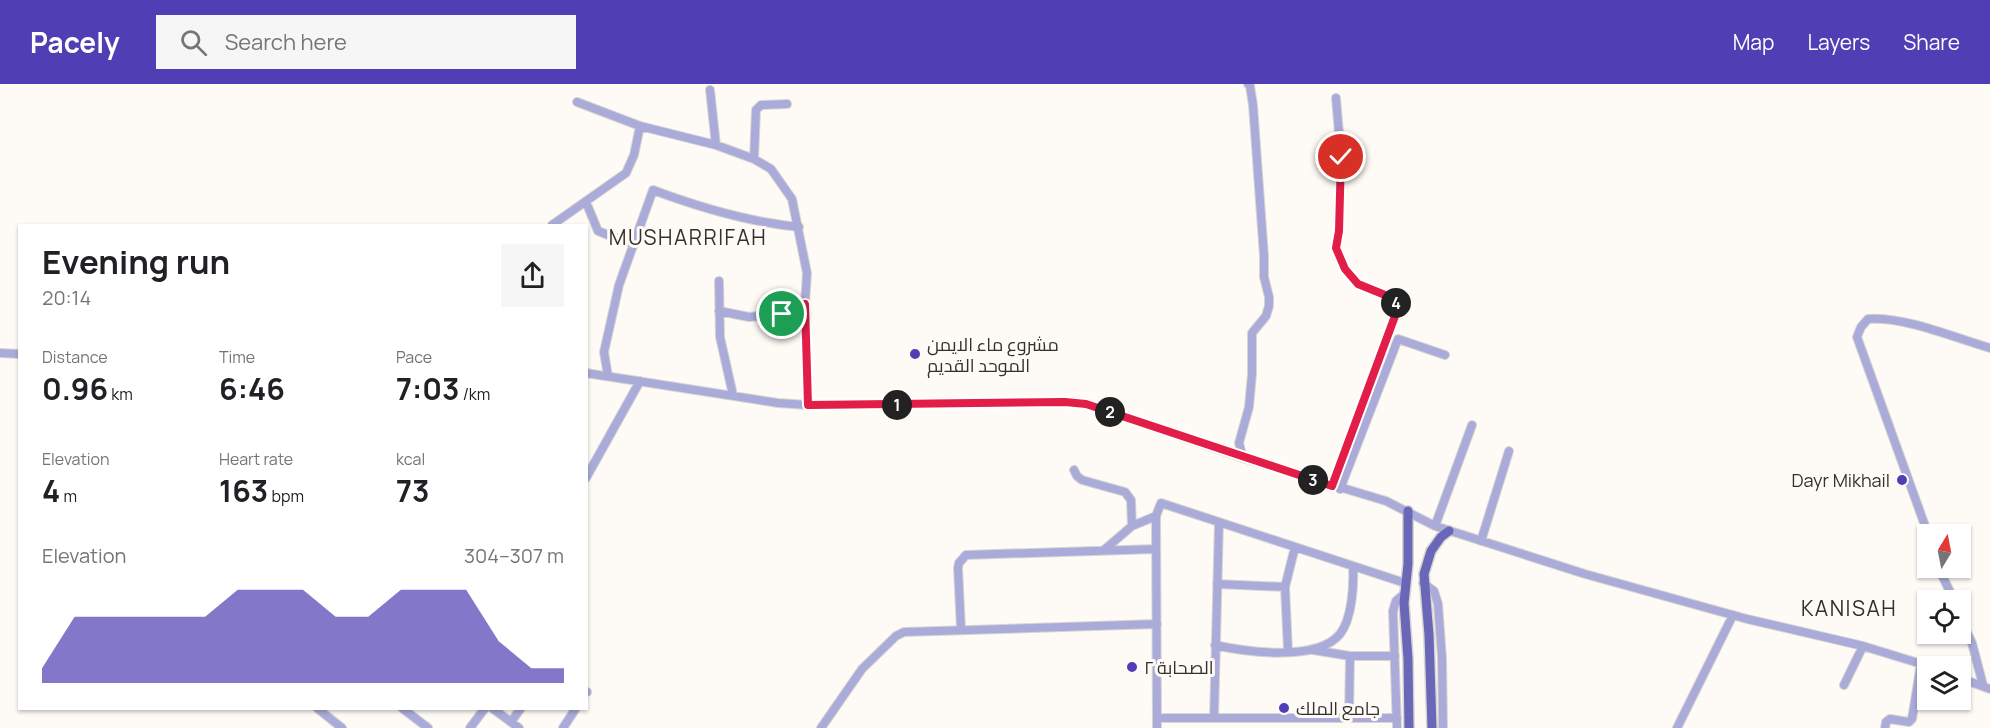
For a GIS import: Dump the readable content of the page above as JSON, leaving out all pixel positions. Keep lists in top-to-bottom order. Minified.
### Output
{"districts":["MUSHARRIFAH","KANISAH"],"places":["مشروع ماء الايمن الموحد القديم","Dayr Mikhail","الصحابة ٢","جامع الملك"],"north":"top","page":{"header":"Pacely","search":"Search here","nav":["Map","Layers","Share"],"heading":["Evening run","20:14"],"pins":["4","1","2","3"],"stats":[["Distance","0.96 km"],["Time","6:46"],["Pace","7:03 /km"],["Elevation","4 m"],["Heart rate","163 bpm"],["kcal","73"]],"chart":["Elevation","304–307 m"]}}
